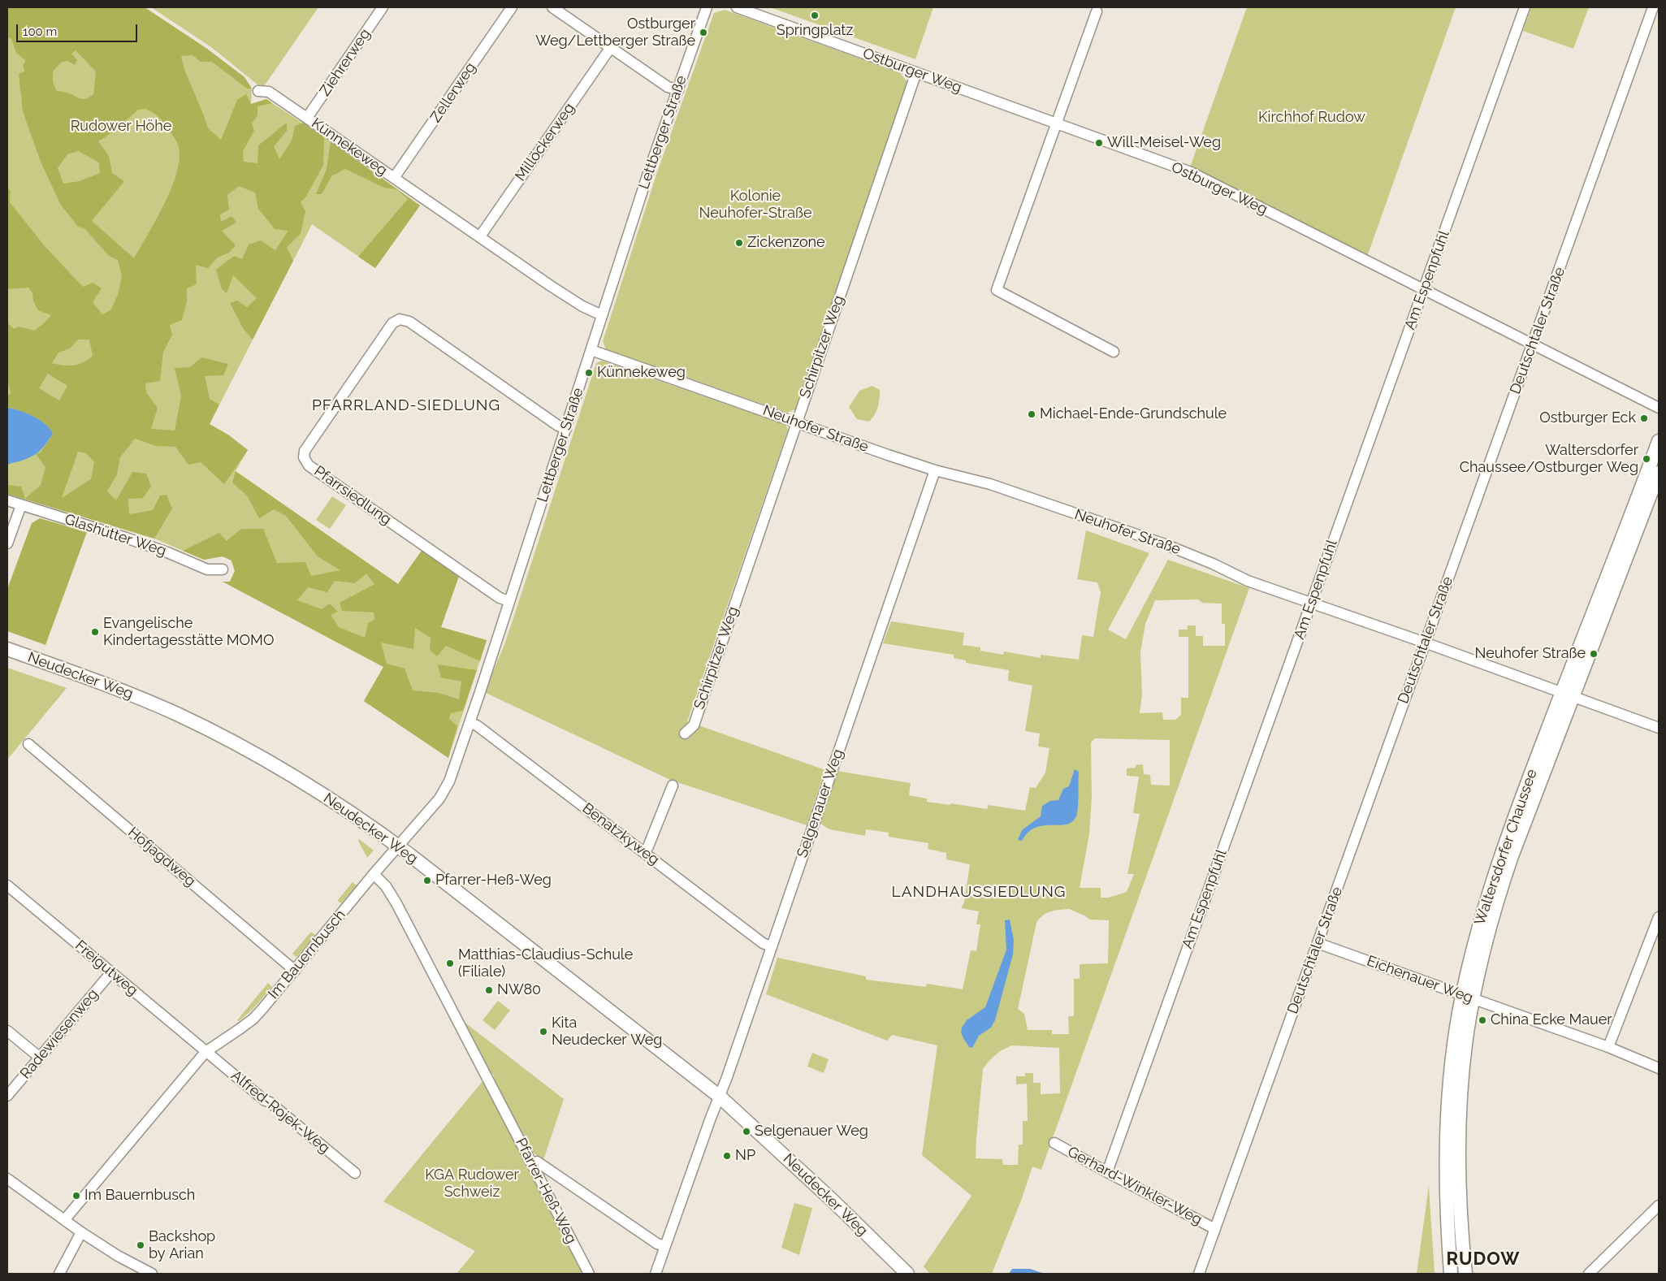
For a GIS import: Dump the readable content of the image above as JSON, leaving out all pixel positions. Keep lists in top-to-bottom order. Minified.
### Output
{"streets":{"main road":["Neudecker Weg","Waltersdorfer Chaussee"],"street":["Ziehrerweg","Ostburger Weg","Zellerweg","Lettberger Straße","Millöckerweg","Künnekeweg","Am Espenpfuhl","Deutschtaler Straße","Schirpitzer Weg","Neuhofer Straße","Pfarrsiedlung","Glashütter Weg","Selgenauer Weg","Benatzkyweg","Hofjagdweg","Im Bauernbusch","Freigutweg","Eichenauer Weg","Radewiesenweg","Alfred-Rojek-Weg","Gerhard-Winkler-Weg","Pfarrer-Heß-Weg"]},"crossings":[["Ziehrerweg","Künnekeweg"],["Ostburger Weg","Am Espenpfuhl"],["Ostburger Weg","Deutschtaler Straße"],["Ostburger Weg","Schirpitzer Weg"],["Zellerweg","Künnekeweg"],["Lettberger Straße","Künnekeweg"],["Lettberger Straße","Neuhofer Straße"],["Lettberger Straße","Pfarrsiedlung"],["Lettberger Straße","Neudecker Weg"],["Lettberger Straße","Benatzkyweg"],["Lettberger Straße","Im Bauernbusch"],["Millöckerweg","Künnekeweg"],["Am Espenpfuhl","Neuhofer Straße"],["Am Espenpfuhl","Gerhard-Winkler-Weg"],["Deutschtaler Straße","Neuhofer Straße"],["Deutschtaler Straße","Eichenauer Weg"],["Deutschtaler Straße","Gerhard-Winkler-Weg"],["Schirpitzer Weg","Neuhofer Straße"],["Neuhofer Straße","Selgenauer Weg"],["Neuhofer Straße","Waltersdorfer Chaussee"],["Neudecker Weg","Selgenauer Weg"],["Neudecker Weg","Im Bauernbusch"],["Selgenauer Weg","Benatzkyweg"],["Waltersdorfer Chaussee","Eichenauer Weg"],["Hofjagdweg","Im Bauernbusch"],["Im Bauernbusch","Freigutweg"],["Im Bauernbusch","Alfred-Rojek-Weg"],["Im Bauernbusch","Pfarrer-Heß-Weg"],["Freigutweg","Radewiesenweg"],["Freigutweg","Alfred-Rojek-Weg"]],"districts":["PFARRLAND-SIEDLUNG","LANDHAUSSIEDLUNG","RUDOW"],"parks":["Kirchhof Rudow","Rudower Höhe","Kolonie Neuhofer-Straße","KGA Rudower Schweiz"],"places":["Springplatz","Ostburger Weg/Lettberger Straße","Will-Meisel-Weg","Zickenzone","Künnekeweg","Michael-Ende-Grundschule","Ostburger Eck","Waltersdorfer Chaussee/Ostburger Weg","Evangelische Kindertagesstätte MOMO","Neuhofer Straße","Pfarrer-Heß-Weg","Matthias-Claudius-Schule (Filiale)","NW80","China Ecke Mauer","Kita Neudecker Weg","Selgenauer Weg","NP","Im Bauernbusch","Backshop by Arian"],"scale_bar":"100 m"}
